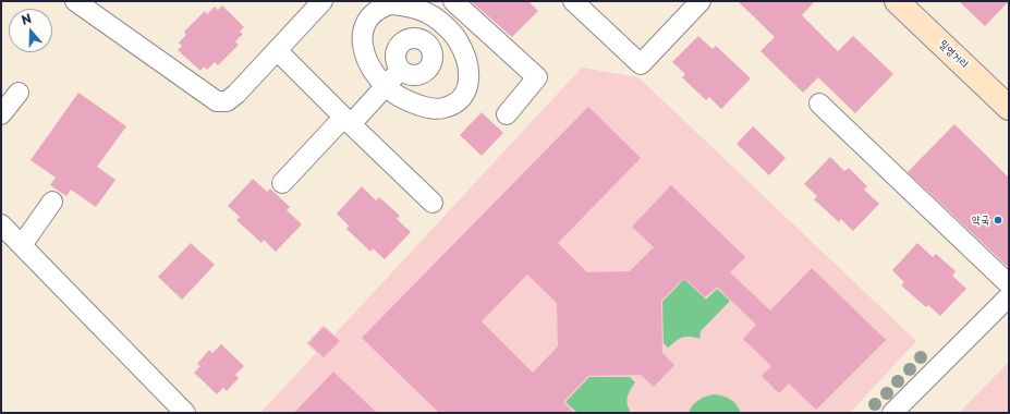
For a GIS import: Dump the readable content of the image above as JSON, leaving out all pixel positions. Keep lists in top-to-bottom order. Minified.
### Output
{"streets":{"main road":["밀영거리"]},"places":["약국"],"north":"top"}
